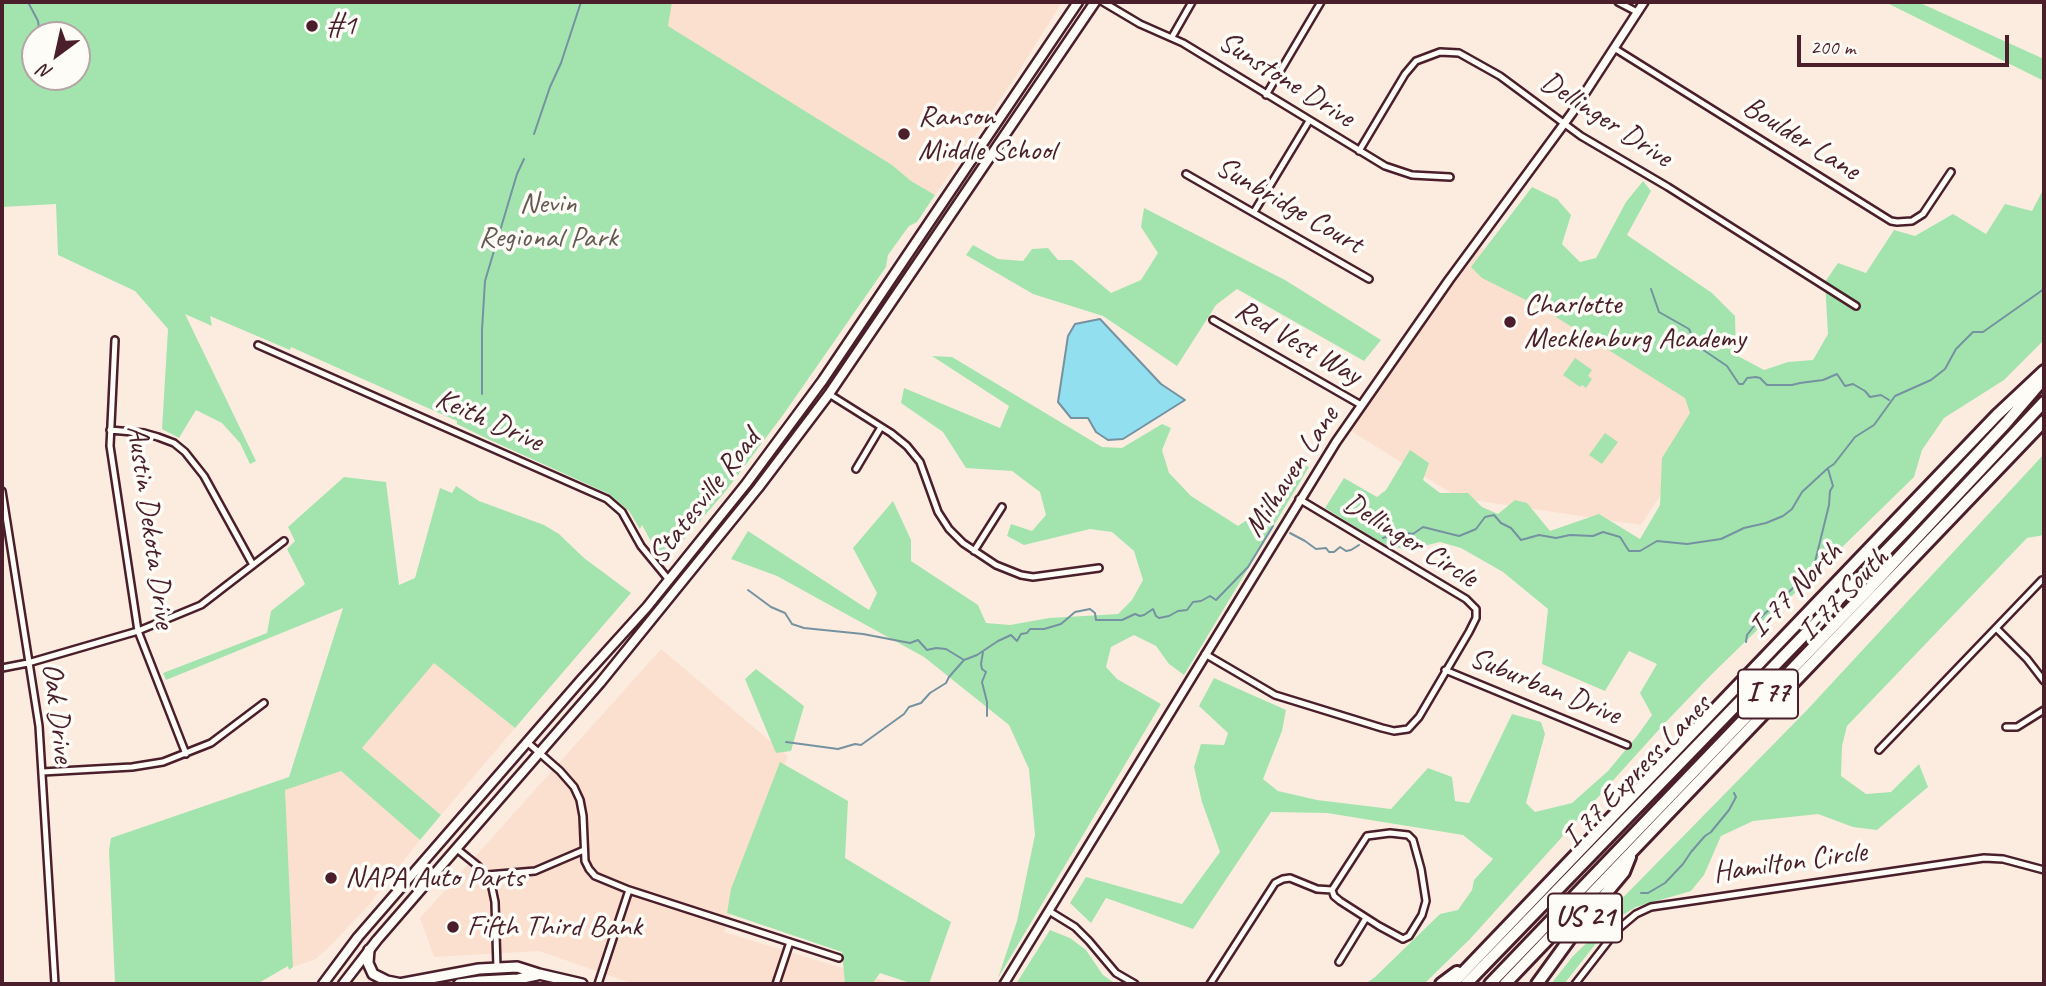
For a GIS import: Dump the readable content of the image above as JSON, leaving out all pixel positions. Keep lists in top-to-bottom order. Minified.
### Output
{"streets":{"highway":["I-77 North","I-77 South","I 77","I 77 Express Lanes","US 21"],"main road":["Statesville Road"],"street":["Sunstone Drive","Dellinger Drive","Boulder Lane","Sunbridge Court","Red Vest Way","Keith Drive","Milhaven Lane","Austin Dekota Drive","Dellinger Circle","Suburban Drive","Oak Drive","Hamilton Circle"]},"crossings":[["Sunstone Drive","Dellinger Drive"],["Dellinger Drive","Milhaven Lane"],["Boulder Lane","Milhaven Lane"],["Red Vest Way","Milhaven Lane"],["Keith Drive","Statesville Road"],["Milhaven Lane","Dellinger Circle"],["Dellinger Circle","Suburban Drive"],["I-77 North","I 77"],["I-77 South","US 21"]],"parks":["Nevin Regional Park"],"places":["#1","Ranson Middle School","Charlotte Mecklenburg Academy","NAPA Auto Parts","Fifth Third Bank"],"scale_bar":"200 m","north":"bottom left"}
